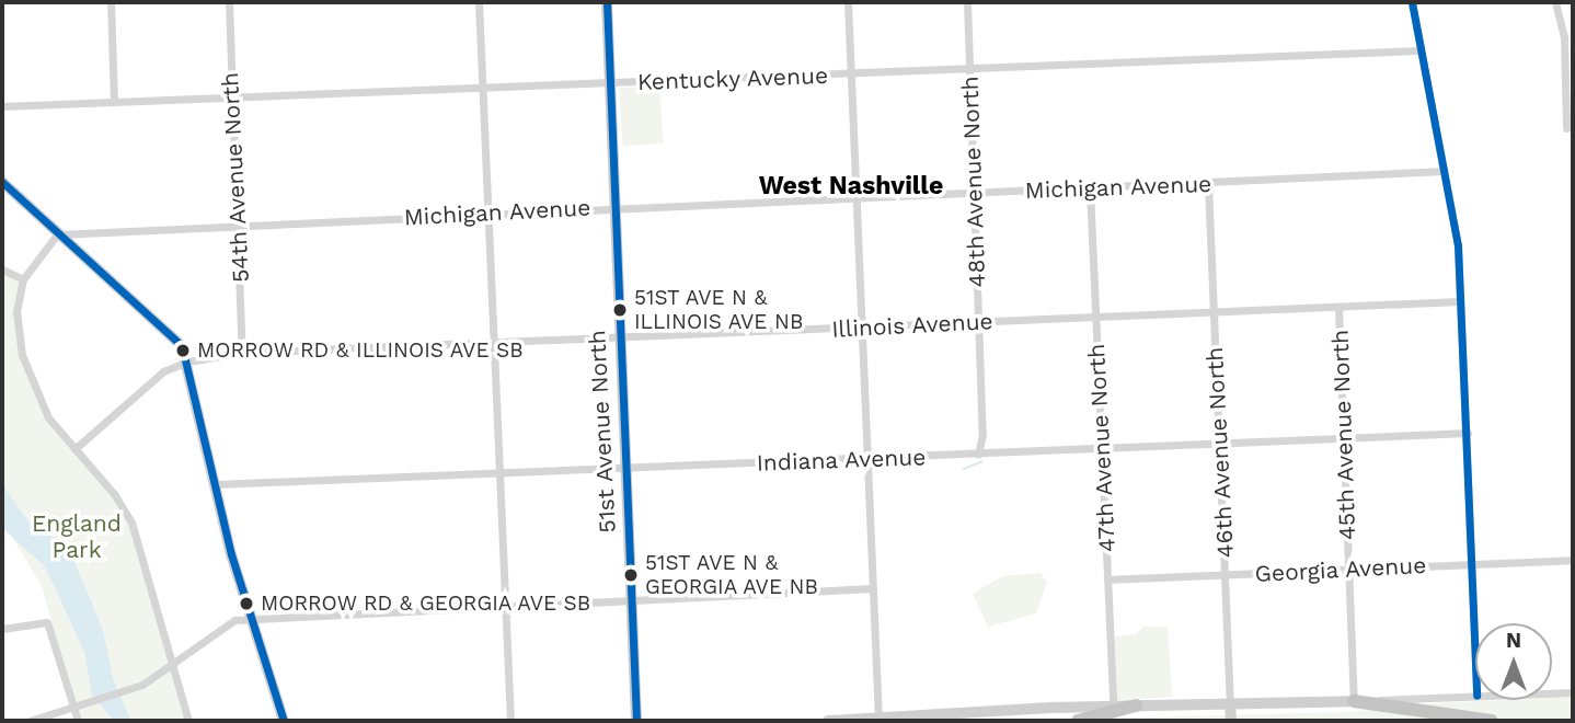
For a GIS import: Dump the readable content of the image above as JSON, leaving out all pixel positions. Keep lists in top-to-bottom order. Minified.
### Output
{"streets":{"main road":["51st Avenue North"],"street":["Kentucky Avenue","54th Avenue North","48th Avenue North","Michigan Avenue","Illinois Avenue","45th Avenue North","47th Avenue North","46th Avenue North","Indiana Avenue","Georgia Avenue"]},"crossings":[["Kentucky Avenue","54th Avenue North"],["Kentucky Avenue","48th Avenue North"],["Kentucky Avenue","51st Avenue North"],["54th Avenue North","Michigan Avenue"],["54th Avenue North","Illinois Avenue"],["48th Avenue North","Michigan Avenue"],["48th Avenue North","Illinois Avenue"],["48th Avenue North","Indiana Avenue"],["Michigan Avenue","51st Avenue North"],["Michigan Avenue","47th Avenue North"],["Michigan Avenue","46th Avenue North"],["Illinois Avenue","51st Avenue North"],["Illinois Avenue","45th Avenue North"],["Illinois Avenue","47th Avenue North"],["Illinois Avenue","46th Avenue North"],["51st Avenue North","Indiana Avenue"],["45th Avenue North","Indiana Avenue"],["45th Avenue North","Georgia Avenue"],["47th Avenue North","Indiana Avenue"],["47th Avenue North","Georgia Avenue"],["46th Avenue North","Indiana Avenue"],["46th Avenue North","Georgia Avenue"]],"districts":["West Nashville"],"parks":["England Park"],"places":["51ST AVE N & ILLINOIS AVE NB","MORROW RD & ILLINOIS AVE SB","51ST AVE N & GEORGIA AVE NB","MORROW RD & GEORGIA AVE SB"],"north":"top"}
